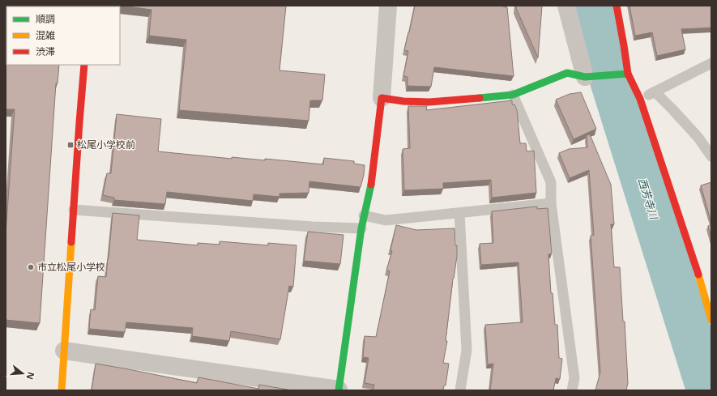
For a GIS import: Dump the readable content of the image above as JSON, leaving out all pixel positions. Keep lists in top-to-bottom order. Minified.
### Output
{"water":["西芳寺川"],"places":{"transit":["松尾小学校前"],"other":["市立松尾小学校"]},"legend":["順調","混雑","渋滞"],"north":"right"}
